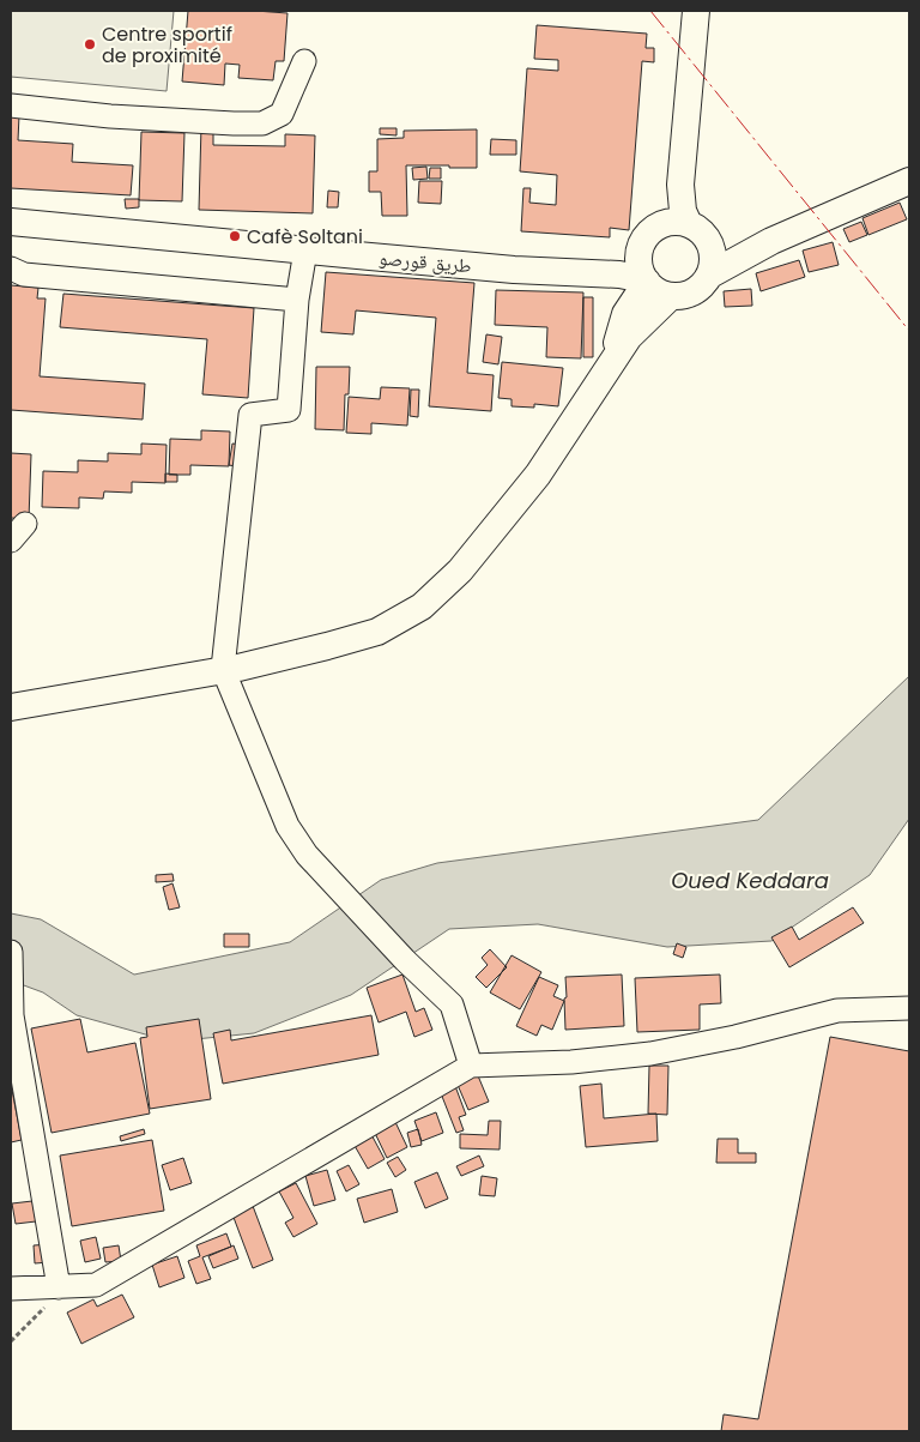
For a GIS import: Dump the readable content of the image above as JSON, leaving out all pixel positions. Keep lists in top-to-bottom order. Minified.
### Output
{"streets":{"main road":["طريق قورصو"]},"water":["Oued Keddara"],"places":["Centre sportif de proximité","Cafè Soltani"]}
